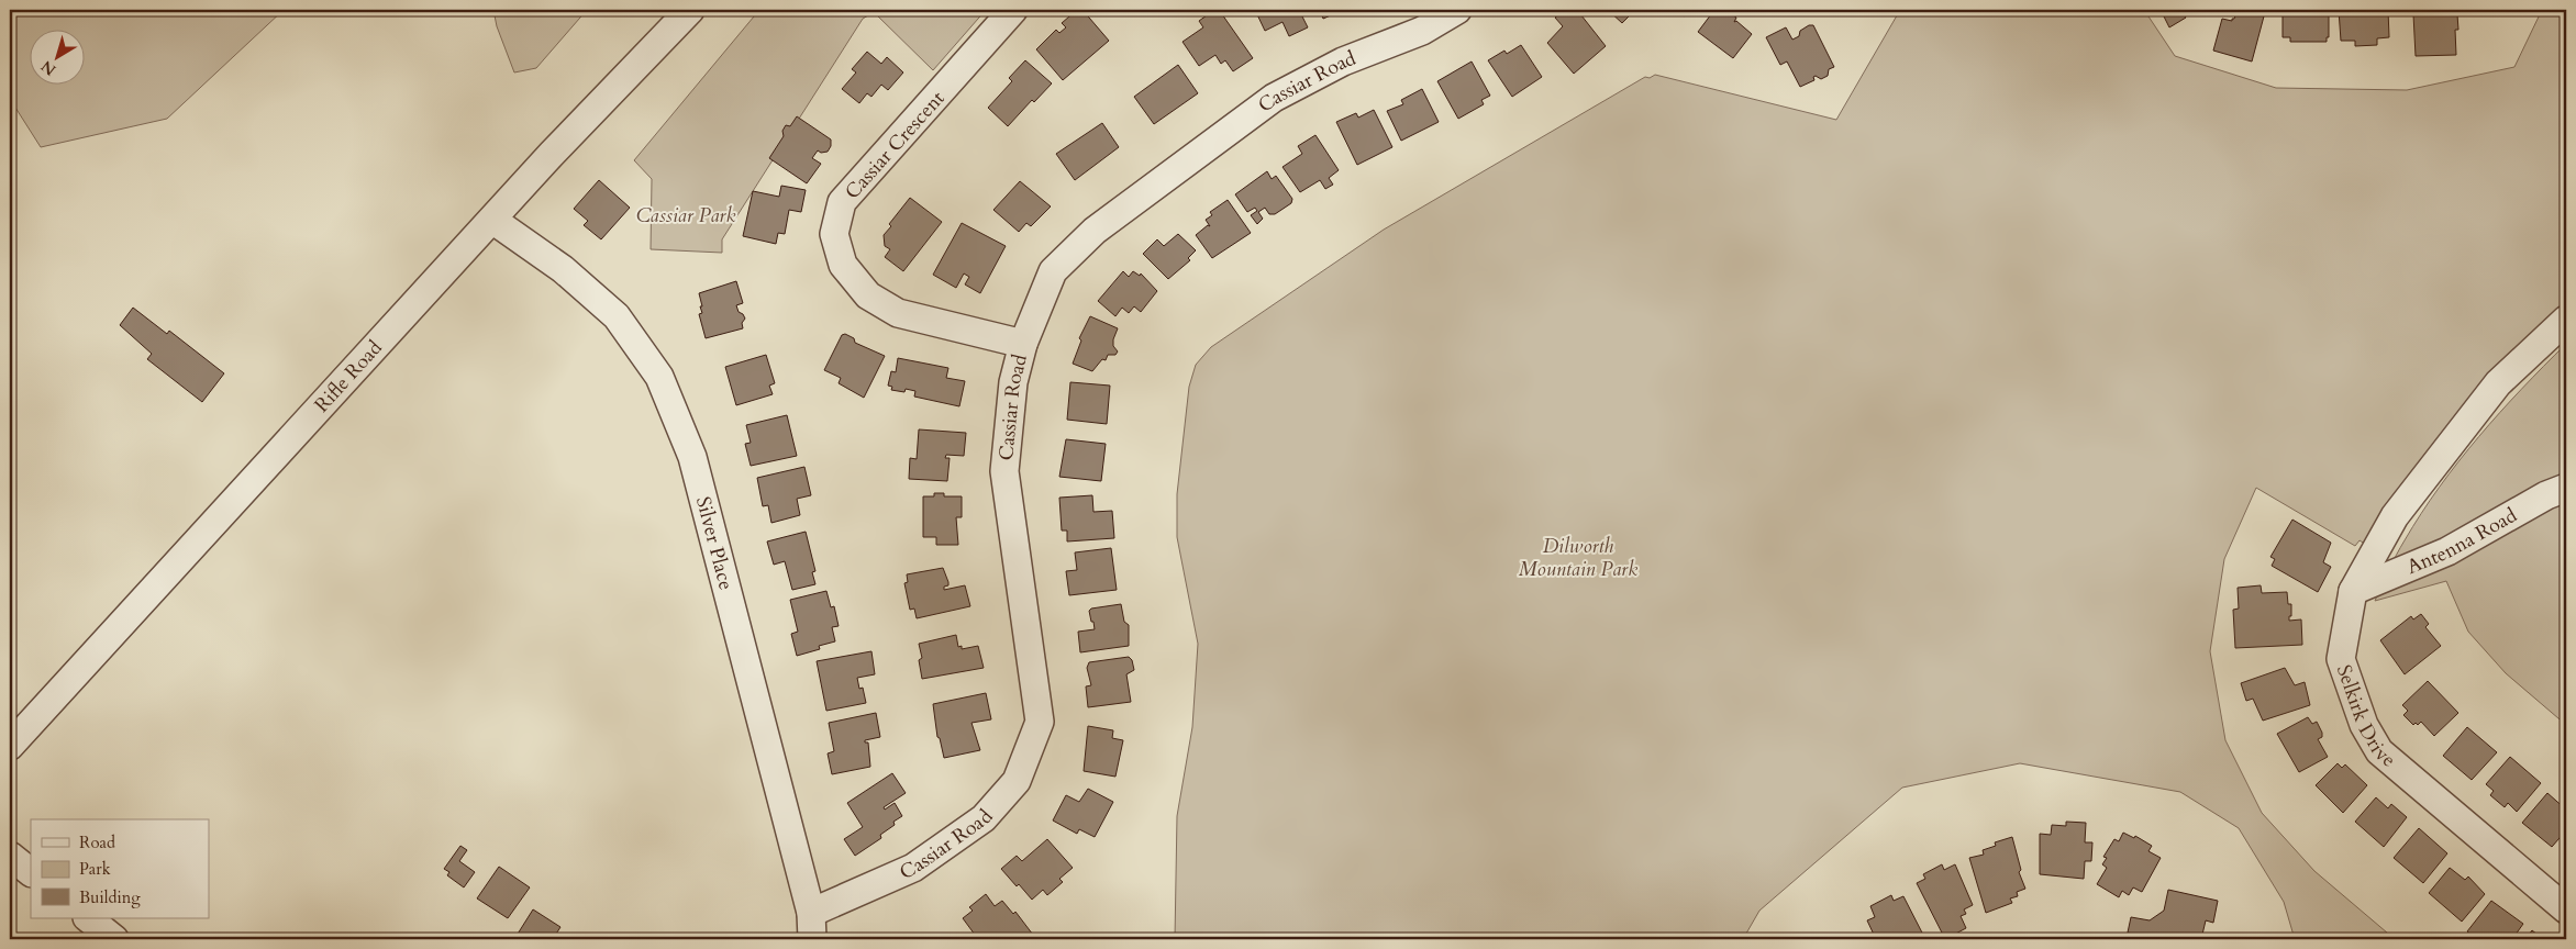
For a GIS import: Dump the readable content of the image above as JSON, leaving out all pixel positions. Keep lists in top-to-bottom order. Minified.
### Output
{"streets":{"street":["Cassiar Road","Cassiar Crescent","Rifle Road","Antenna Road","Silver Place","Selkirk Drive"]},"crossings":[["Cassiar Road","Cassiar Crescent"],["Cassiar Road","Silver Place"],["Rifle Road","Silver Place"],["Antenna Road","Selkirk Drive"]],"parks":["Cassiar Park","Dilworth Mountain Park"],"legend":["Road","Park","Building"],"north":"bottom left"}
